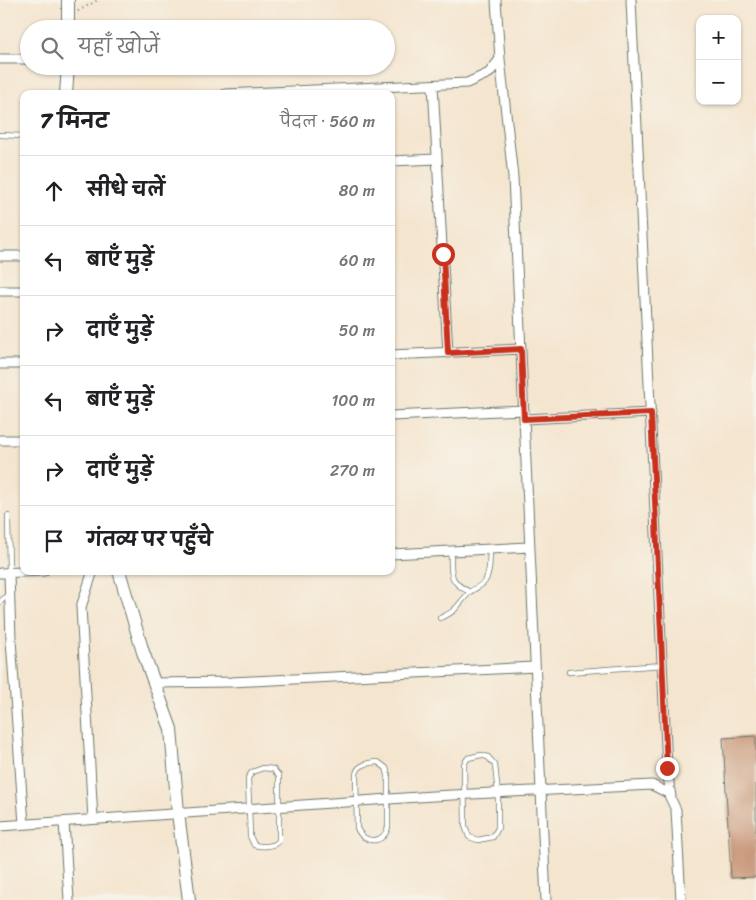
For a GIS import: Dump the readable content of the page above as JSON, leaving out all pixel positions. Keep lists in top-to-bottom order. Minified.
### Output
{"page":{"map_buttons":["+","−"],"search":"यहाँ खोजें","heading":["7 मिनट","पैदल · 560 m"],"list":[["सीधे चलें","80 m"],["बाएँ मुड़ें","60 m"],["दाएँ मुड़ें","50 m"],["बाएँ मुड़ें","100 m"],["दाएँ मुड़ें","270 m"],"गंतव्य पर पहुँचे"]}}
